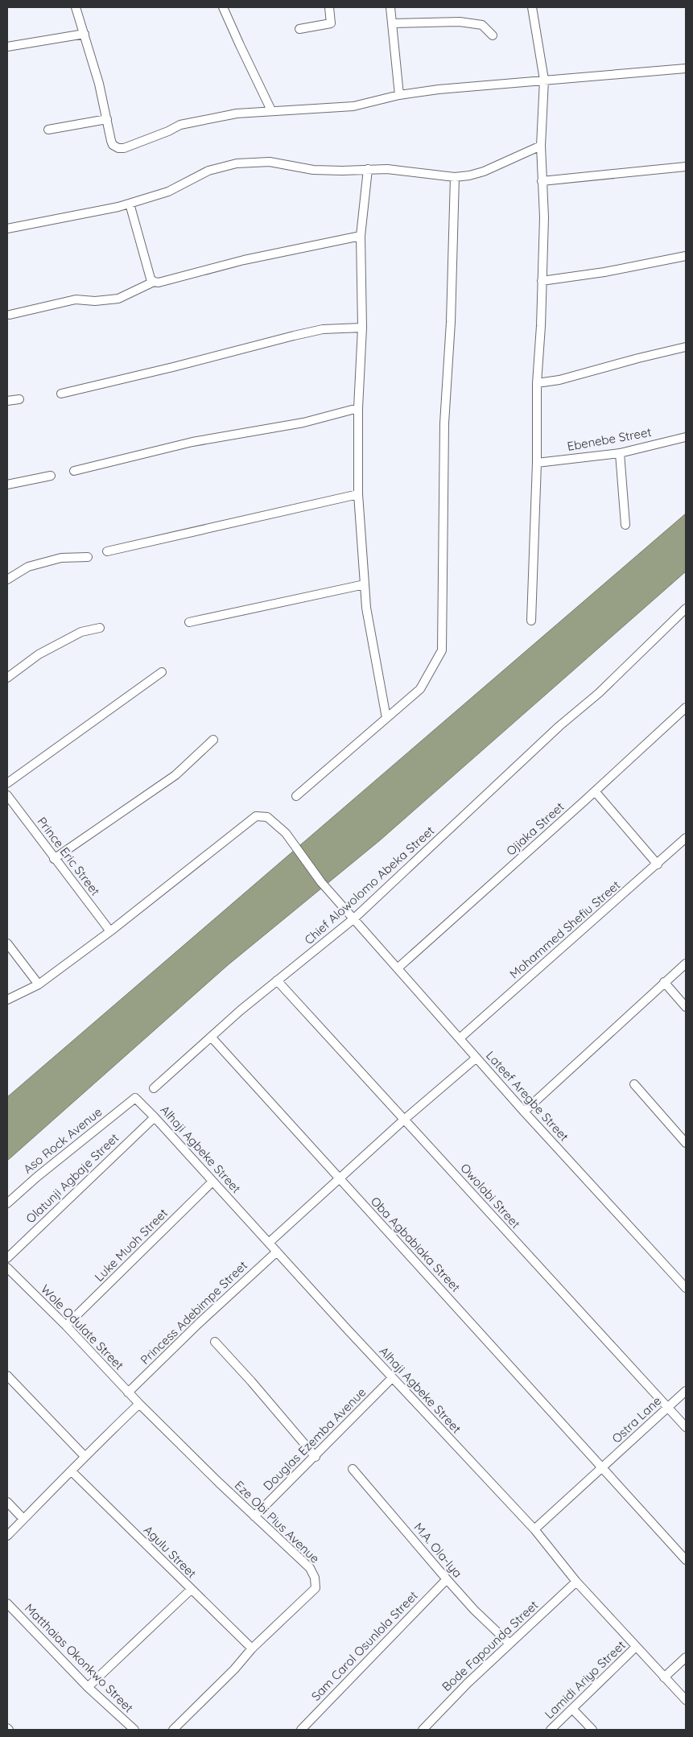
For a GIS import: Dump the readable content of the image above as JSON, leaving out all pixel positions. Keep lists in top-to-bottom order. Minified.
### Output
{"streets":{"street":["Ebenebe Street","Ojiaka Street","Prince Eric Street","Chief Alowolomo Abeka Street","Mohammed Shefiu Street","Lateef Aregbe Street","Aso Rock Avenue","Alhaji Agbeke Street","Olatunji Agbaje Street","Owolabi Street","Oba Agbabiaka Street","Luke Muoh Street","Princess Adebimpe Street","Wole Odulate Street","Ostra Lane","Douglas Ezemba Avenue","Eze Obi Pius Avenue","M.A. Ola-Iya","Agulu Street","Sam Carol Osunlola Street","Bode Fapounda Street","Matthaias Okonkwo Street","Lamidi Ariyo Street"]},"crossings":[["Ojiaka Street","Lateef Aregbe Street"],["Prince Eric Street","Lateef Aregbe Street"],["Chief Alowolomo Abeka Street","Lateef Aregbe Street"],["Chief Alowolomo Abeka Street","Owolabi Street"],["Chief Alowolomo Abeka Street","Oba Agbabiaka Street"],["Mohammed Shefiu Street","Lateef Aregbe Street"],["Aso Rock Avenue","Alhaji Agbeke Street"],["Alhaji Agbeke Street","Olatunji Agbaje Street"],["Alhaji Agbeke Street","Luke Muoh Street"],["Alhaji Agbeke Street","Princess Adebimpe Street"],["Alhaji Agbeke Street","Ostra Lane"],["Alhaji Agbeke Street","Douglas Ezemba Avenue"],["Alhaji Agbeke Street","Bode Fapounda Street"],["Alhaji Agbeke Street","Lamidi Ariyo Street"],["Owolabi Street","Ostra Lane"],["Oba Agbabiaka Street","Ostra Lane"],["Luke Muoh Street","Wole Odulate Street"],["Princess Adebimpe Street","Wole Odulate Street"],["Wole Odulate Street","Eze Obi Pius Avenue"],["Douglas Ezemba Avenue","Eze Obi Pius Avenue"],["Eze Obi Pius Avenue","Agulu Street"],["M.A. Ola-Iya","Sam Carol Osunlola Street"],["M.A. Ola-Iya","Bode Fapounda Street"]]}
